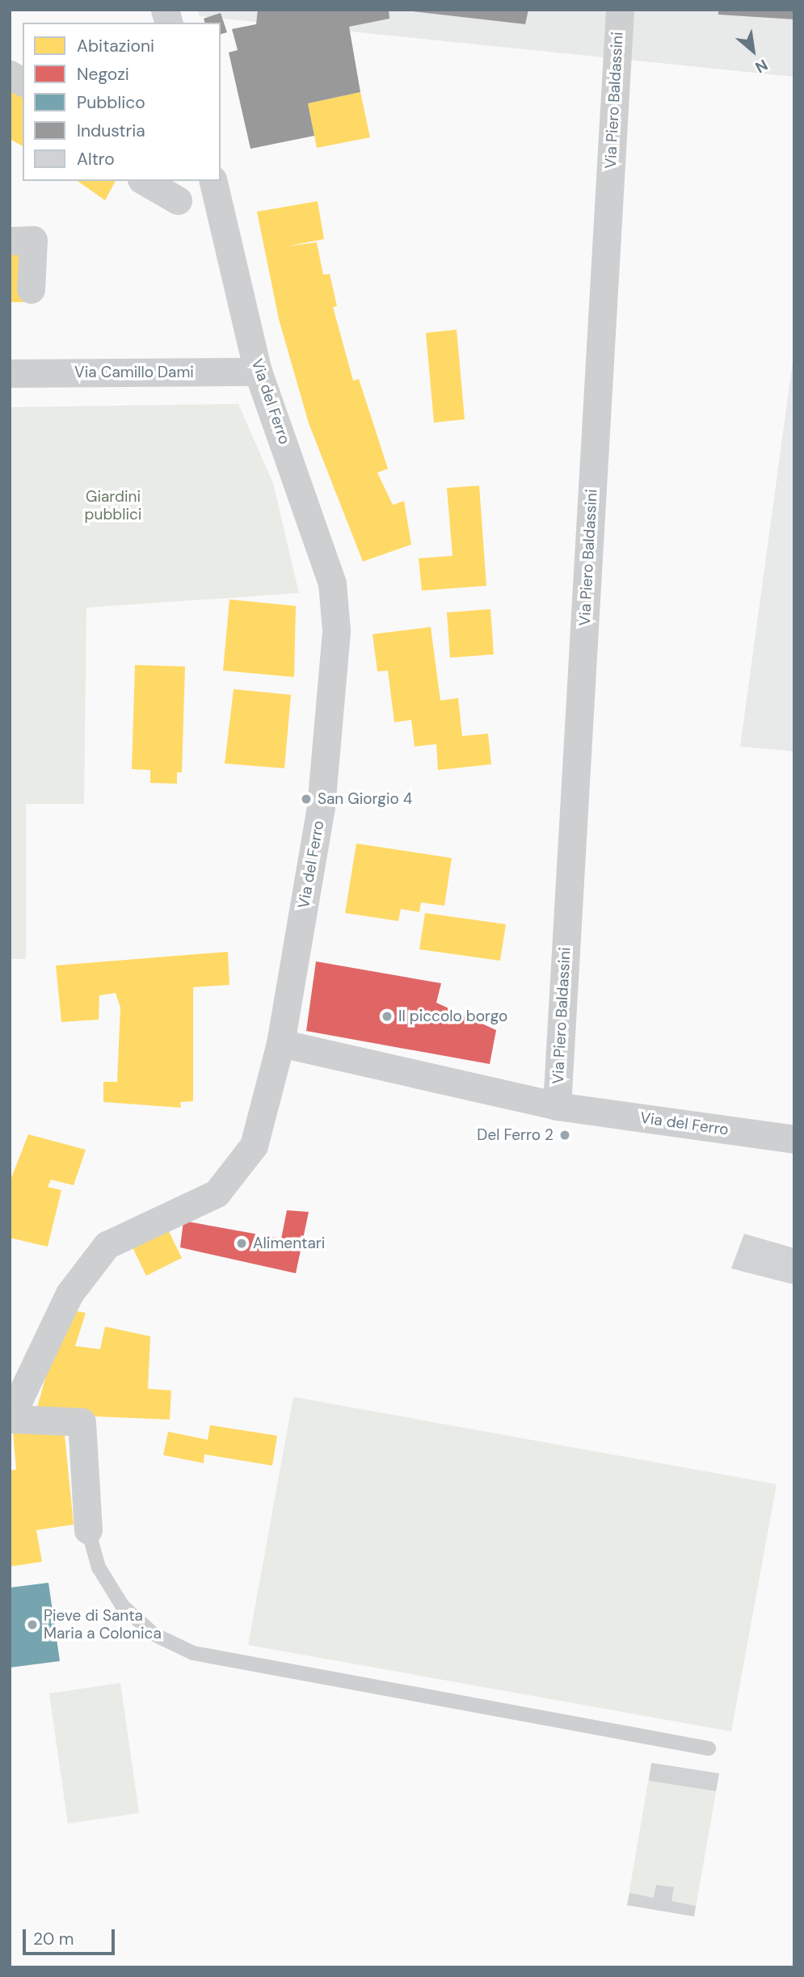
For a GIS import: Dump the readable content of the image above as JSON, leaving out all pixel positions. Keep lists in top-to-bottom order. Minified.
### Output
{"streets":{"street":["Via Piero Baldassini","Via Camillo Dami","Via del Ferro"]},"crossings":[["Via Piero Baldassini","Via del Ferro"],["Via Camillo Dami","Via del Ferro"]],"parks":["Giardini pubblici"],"places":["San Giorgio 4","Il piccolo borgo","Del Ferro 2","Alimentari","Pieve di Santa Maria a Colonica"],"legend":["Abitazioni","Negozi","Pubblico","Industria","Altro"],"scale_bar":"20 m","north":"bottom right"}
